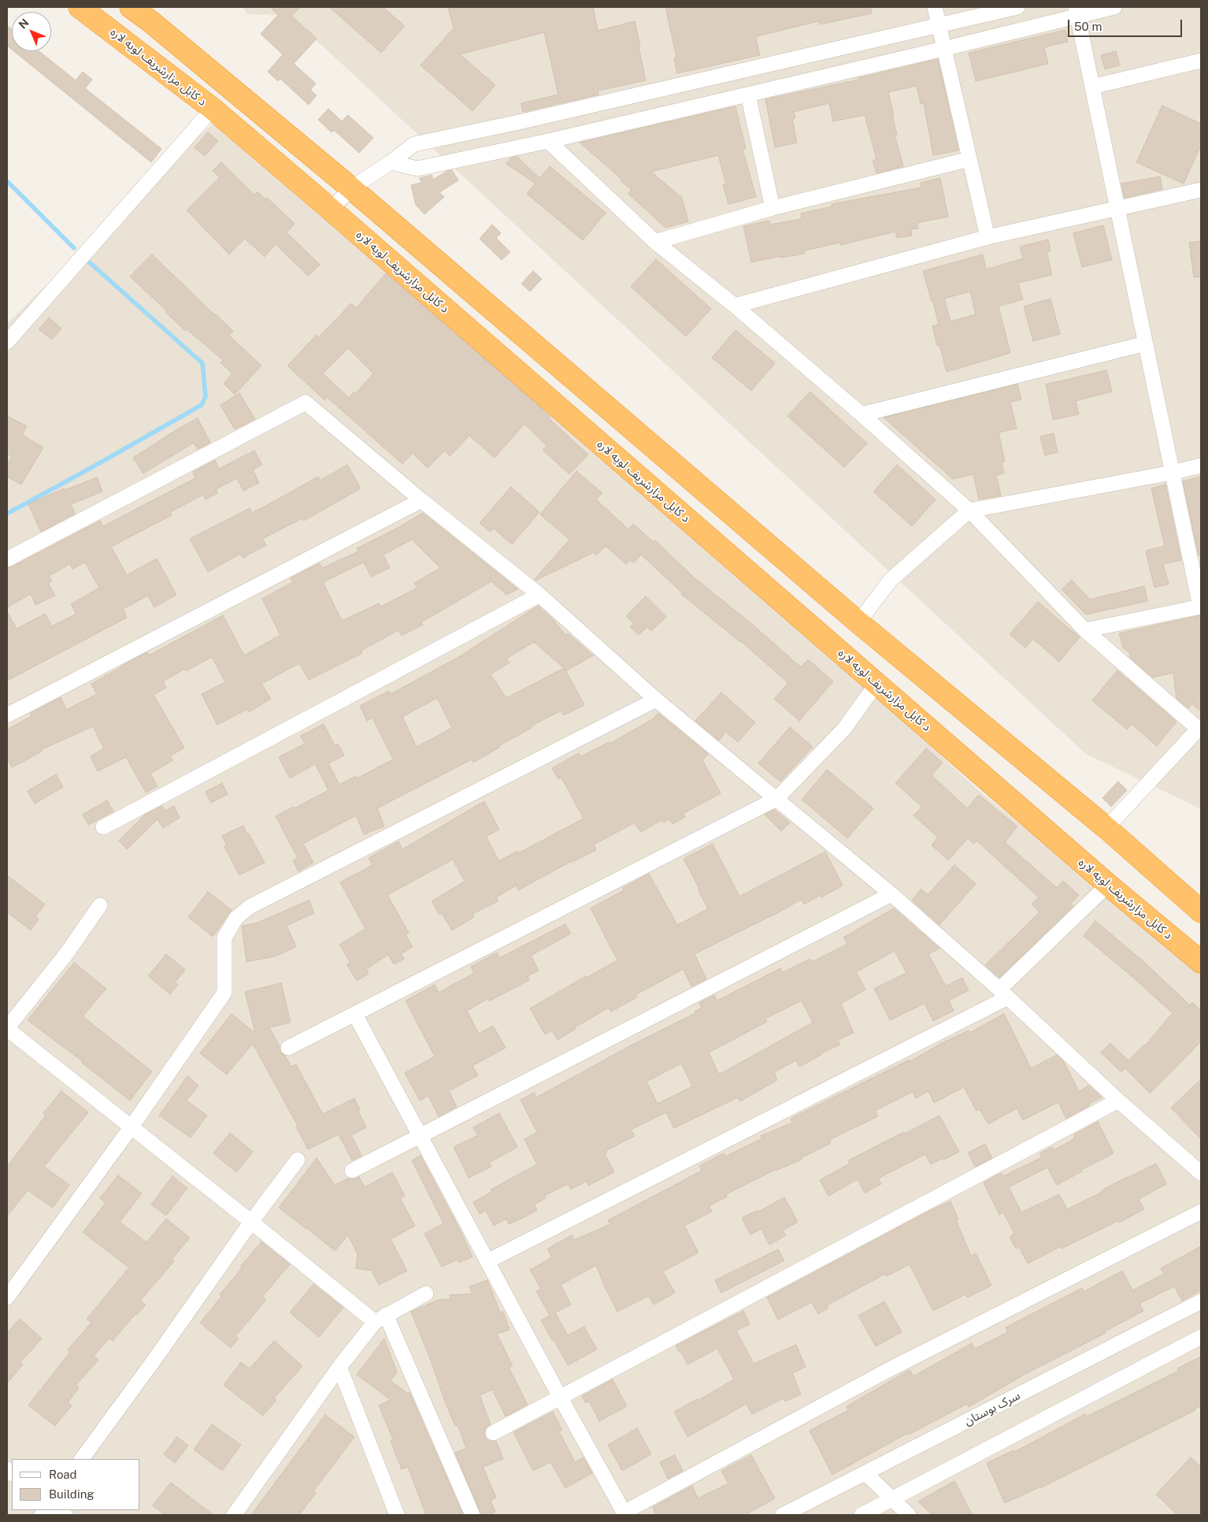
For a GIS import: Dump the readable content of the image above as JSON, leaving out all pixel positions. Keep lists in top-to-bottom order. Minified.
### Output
{"streets":{"highway":["د کابل مزارشریف لویه لاره"],"street":["سرک بوستان"]},"legend":["Road","Building"],"scale_bar":"50 m","north":"top left"}
